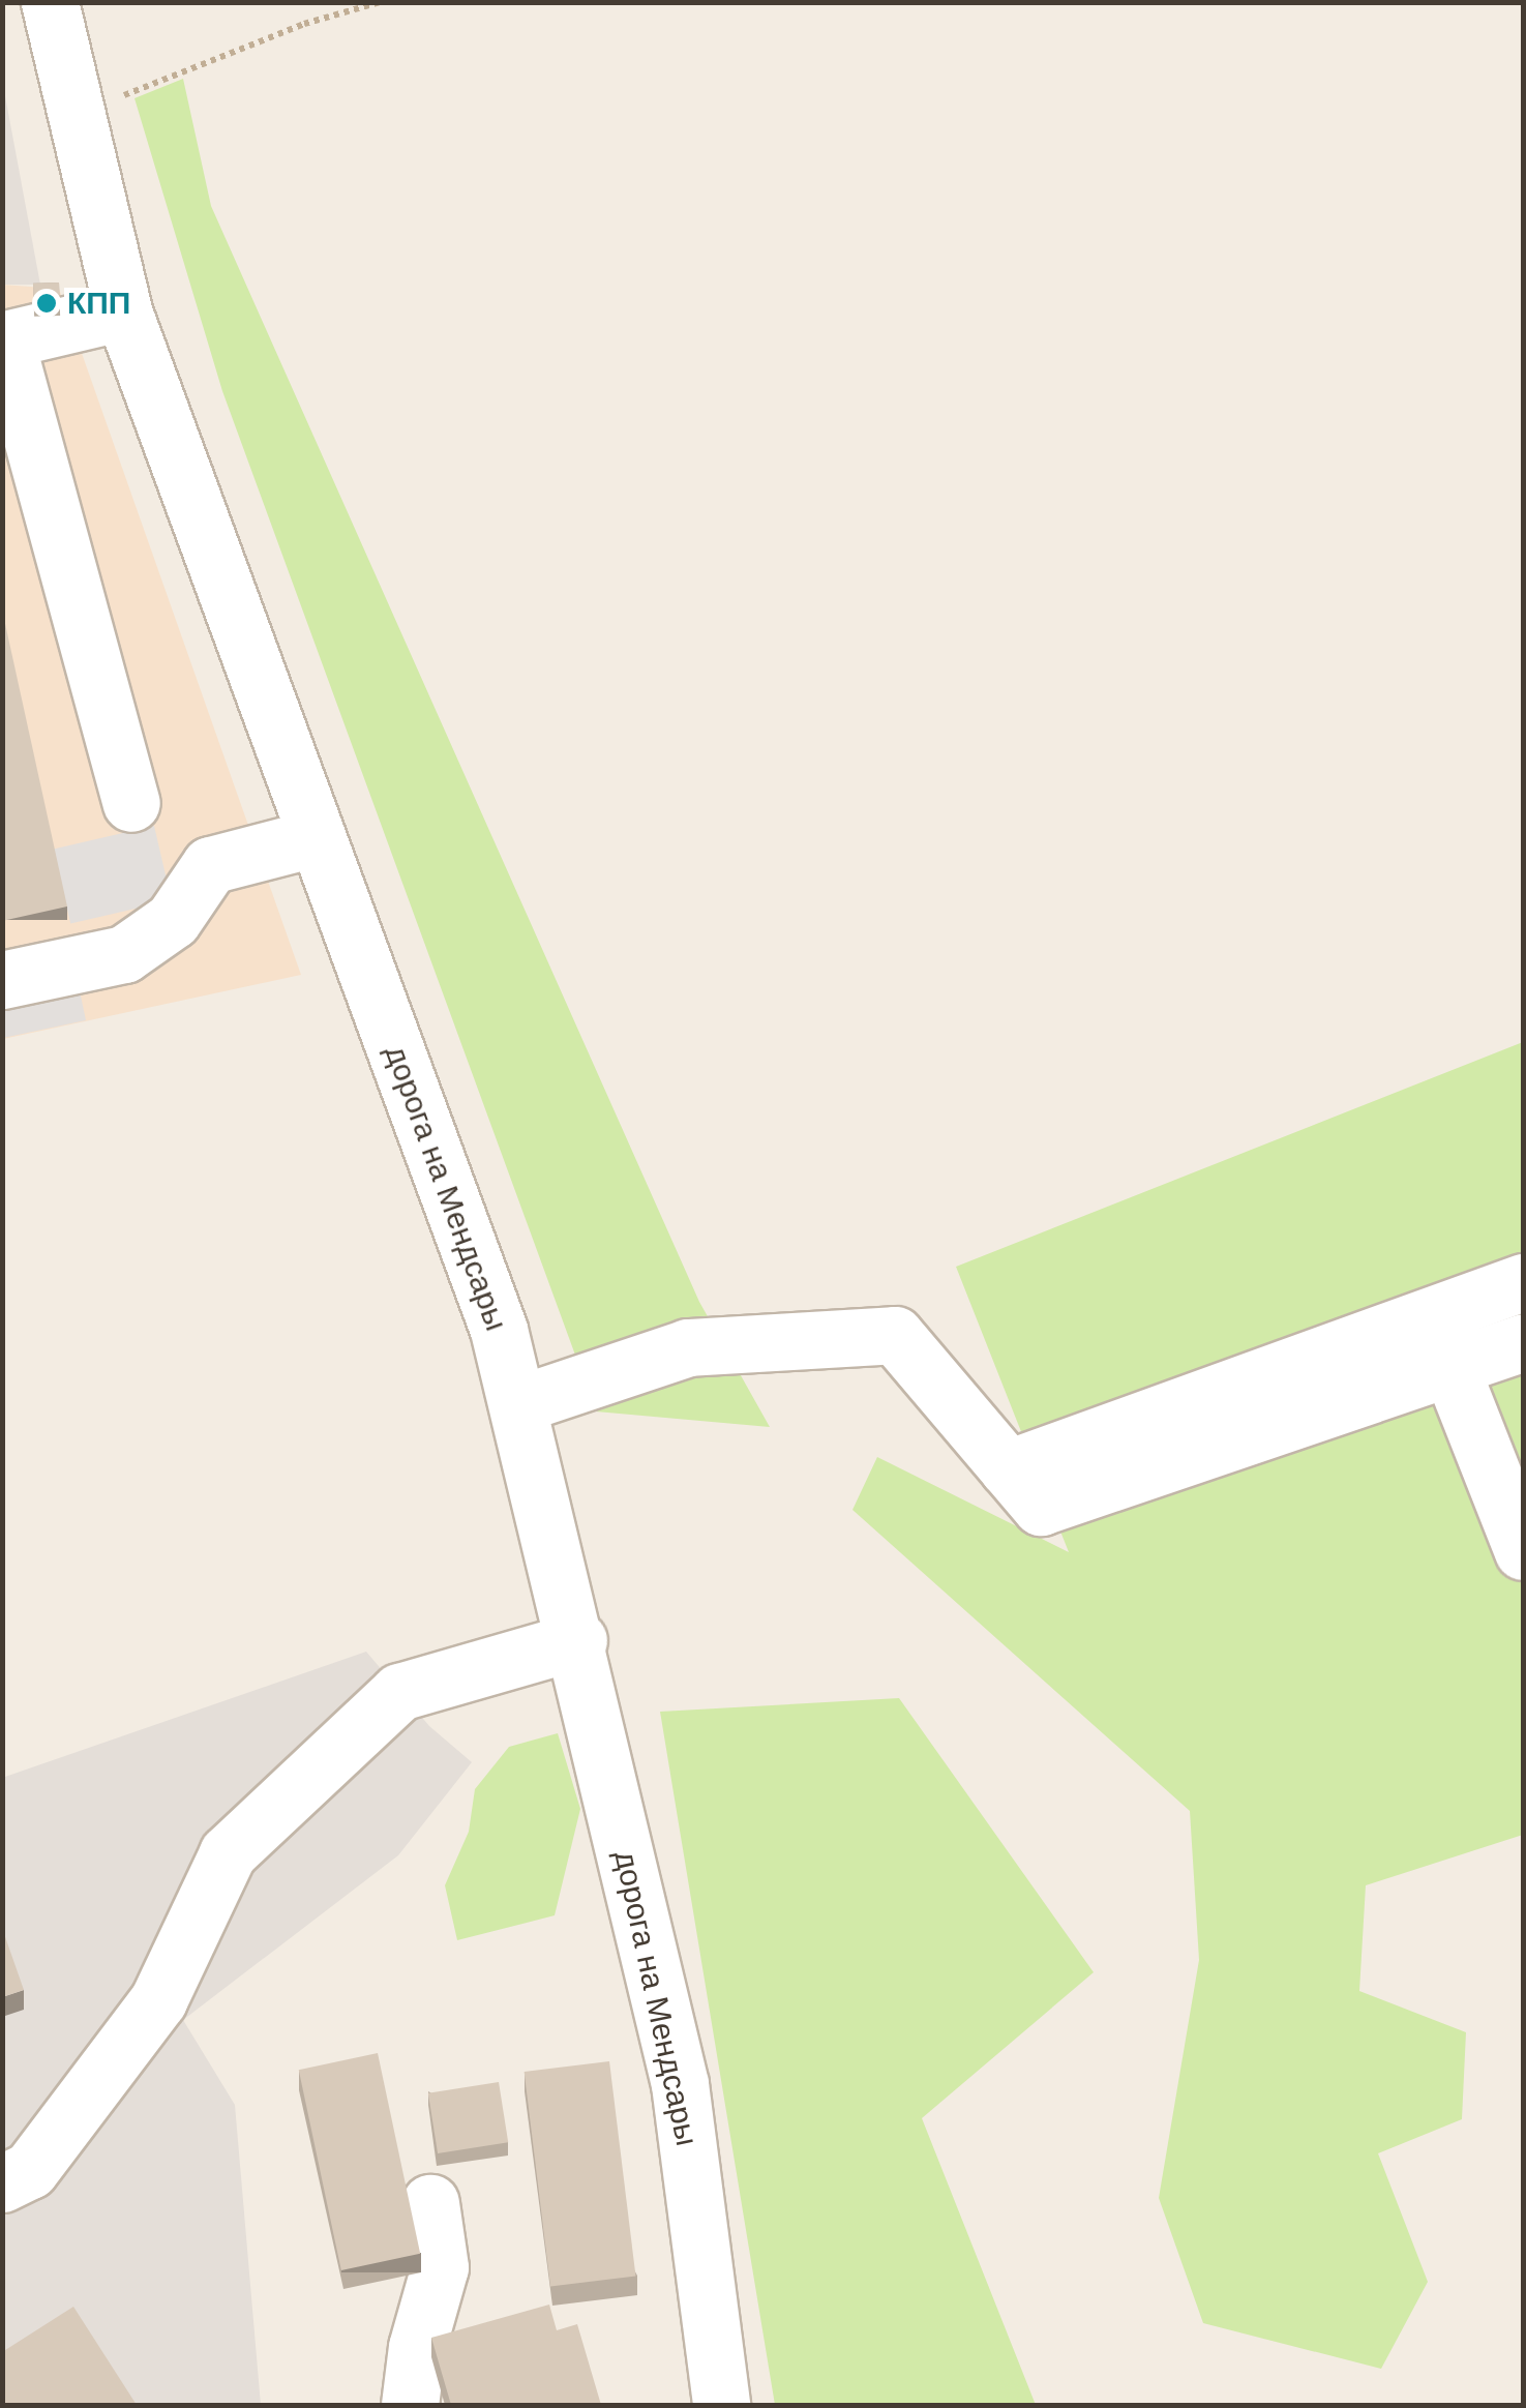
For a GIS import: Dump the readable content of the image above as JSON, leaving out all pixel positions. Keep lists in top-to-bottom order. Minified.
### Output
{"streets":{"street":["дорога на Мендсары"]},"places":["КПП"]}
